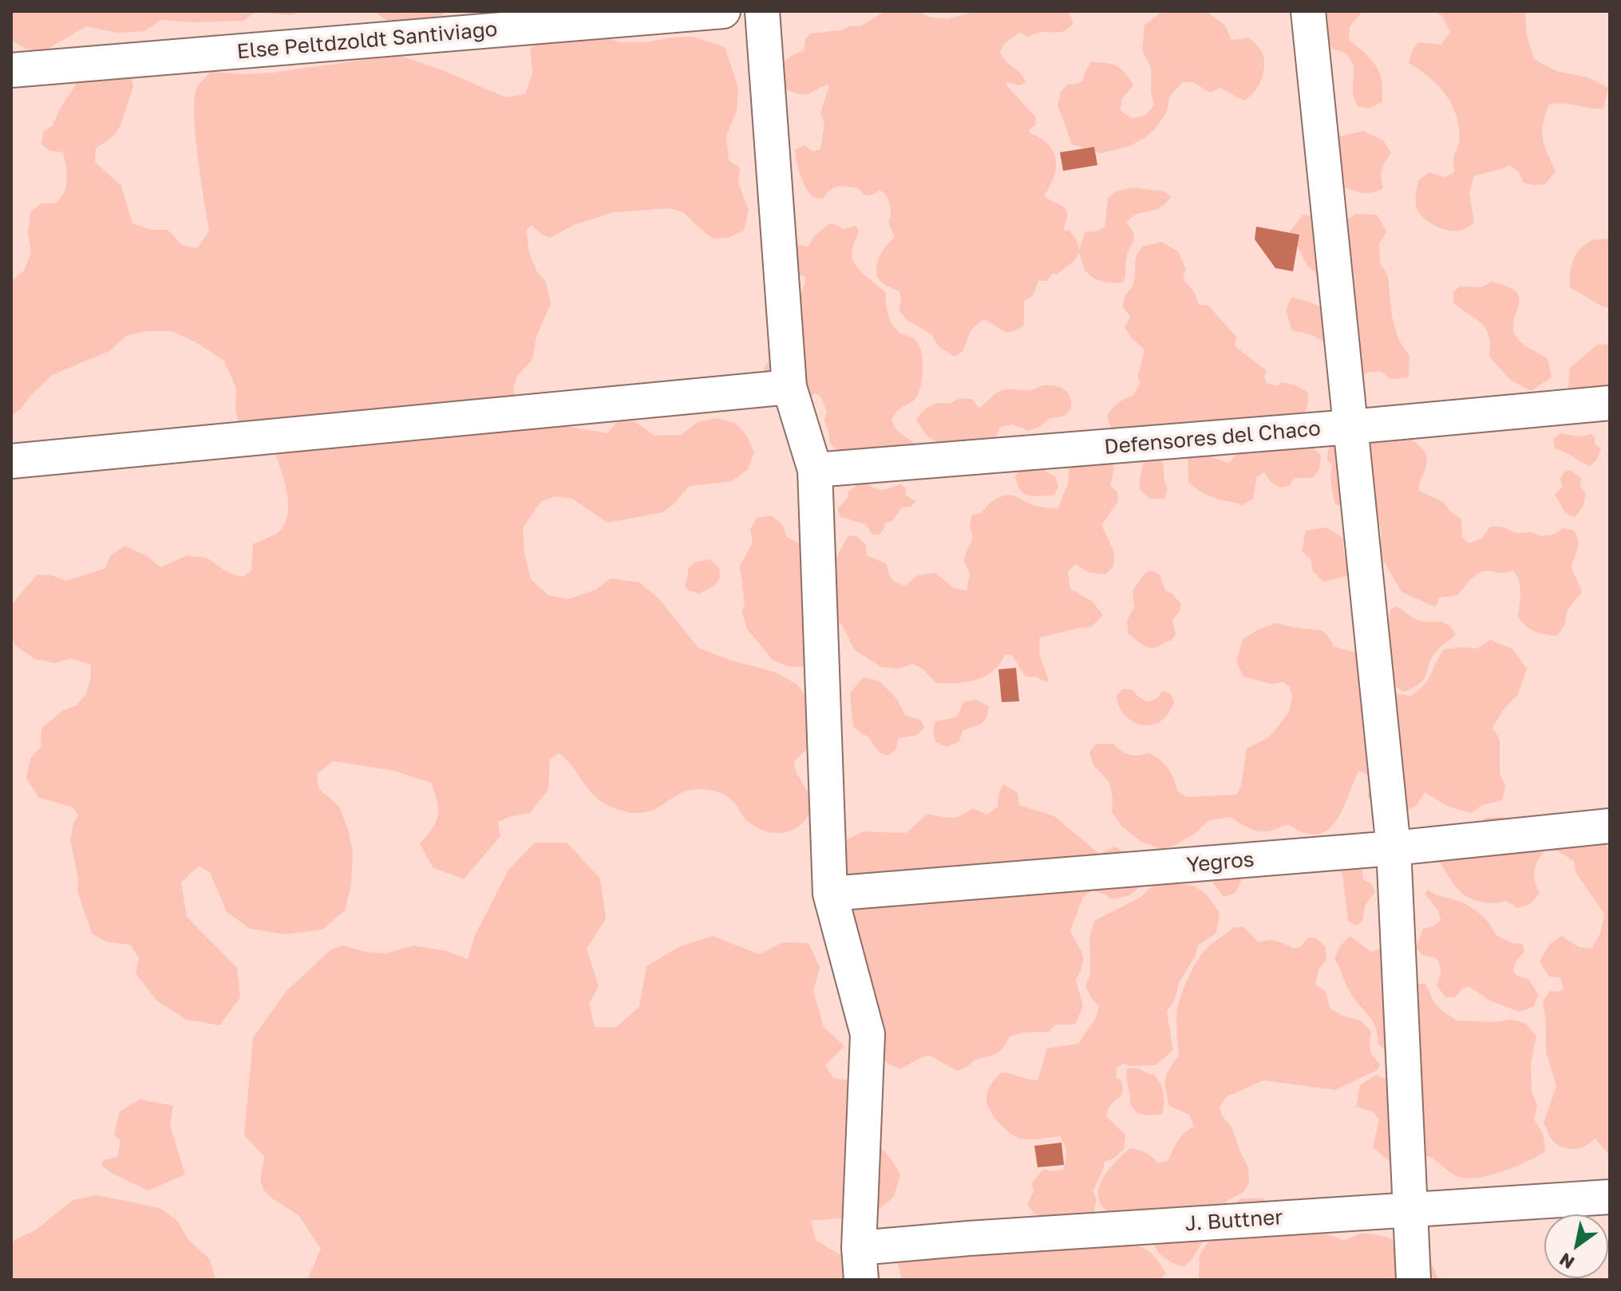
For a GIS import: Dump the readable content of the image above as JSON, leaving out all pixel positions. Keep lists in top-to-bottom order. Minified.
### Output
{"streets":{"street":["Else Peltdzoldt Santiviago","Defensores del Chaco","Yegros","J. Buttner"]},"north":"bottom left"}
